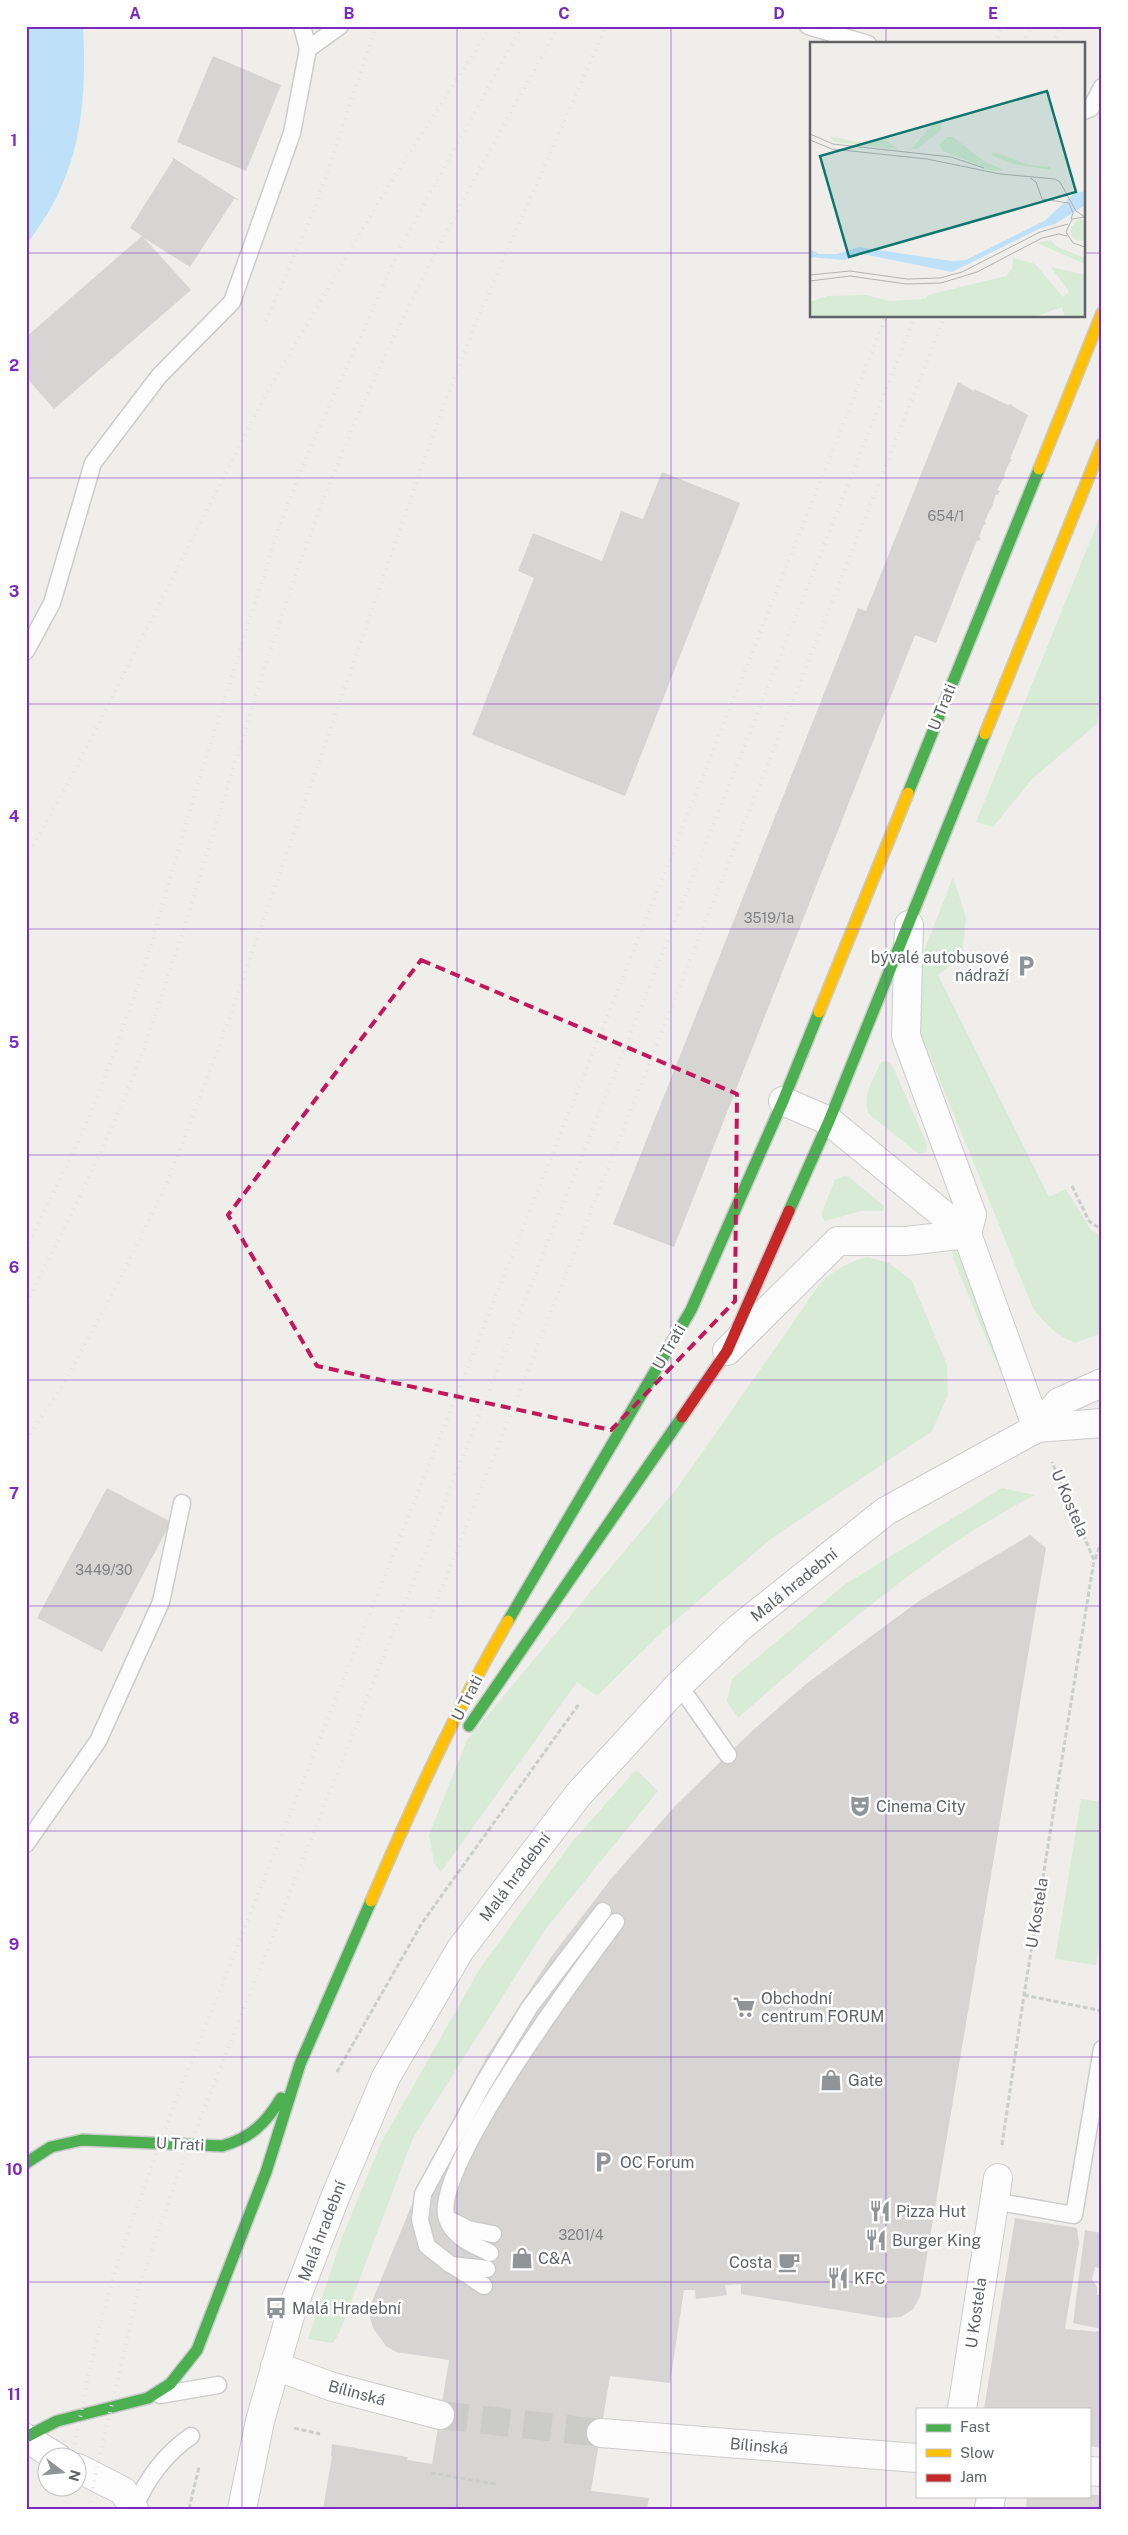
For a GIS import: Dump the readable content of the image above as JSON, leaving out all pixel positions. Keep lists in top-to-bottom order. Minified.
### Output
{"streets":{"street":["U Trati","U Kostela","Malá hradební","Bílinská"]},"crossings":[["U Trati","U Kostela"],["U Trati","Malá hradební"],["U Kostela","Malá hradební"],["Malá hradební","Bílinská"]],"places":{"parking":["bývalé autobusové nádraží","OC Forum"],"theatre":["Cinema City"],"supermarket":["Obchodní centrum FORUM"],"shop":["Gate","C&A"],"restaurant":["Pizza Hut","Burger King","KFC"],"cafe":["Costa"],"bus stop":["Malá Hradební"]},"house_numbers":["654/1","3519/1a","3449/30","3201/4"],"legend":["Fast","Slow","Jam"],"north":"right","grid":{"columns":["A","B","C","D","E"],"rows":["1","2","3","4","5","6","7","8","9","10","11"]}}
